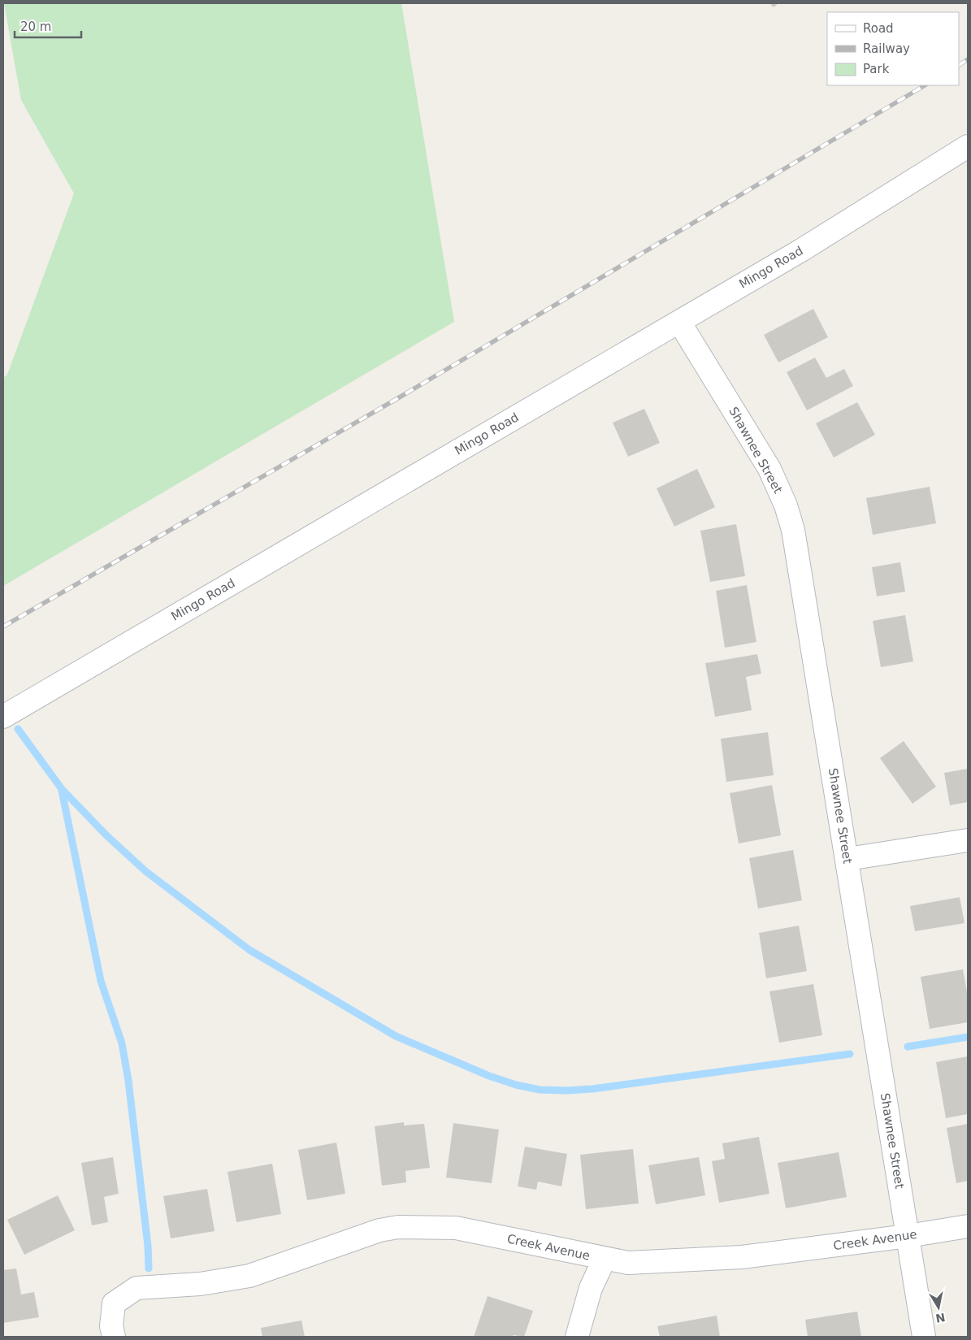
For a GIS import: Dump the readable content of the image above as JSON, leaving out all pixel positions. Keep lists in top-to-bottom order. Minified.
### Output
{"streets":{"street":["Mingo Road","Shawnee Street","Creek Avenue"]},"crossings":[["Mingo Road","Shawnee Street"],["Shawnee Street","Creek Avenue"]],"legend":["Road","Railway","Park"],"scale_bar":"20 m","north":"bottom"}
